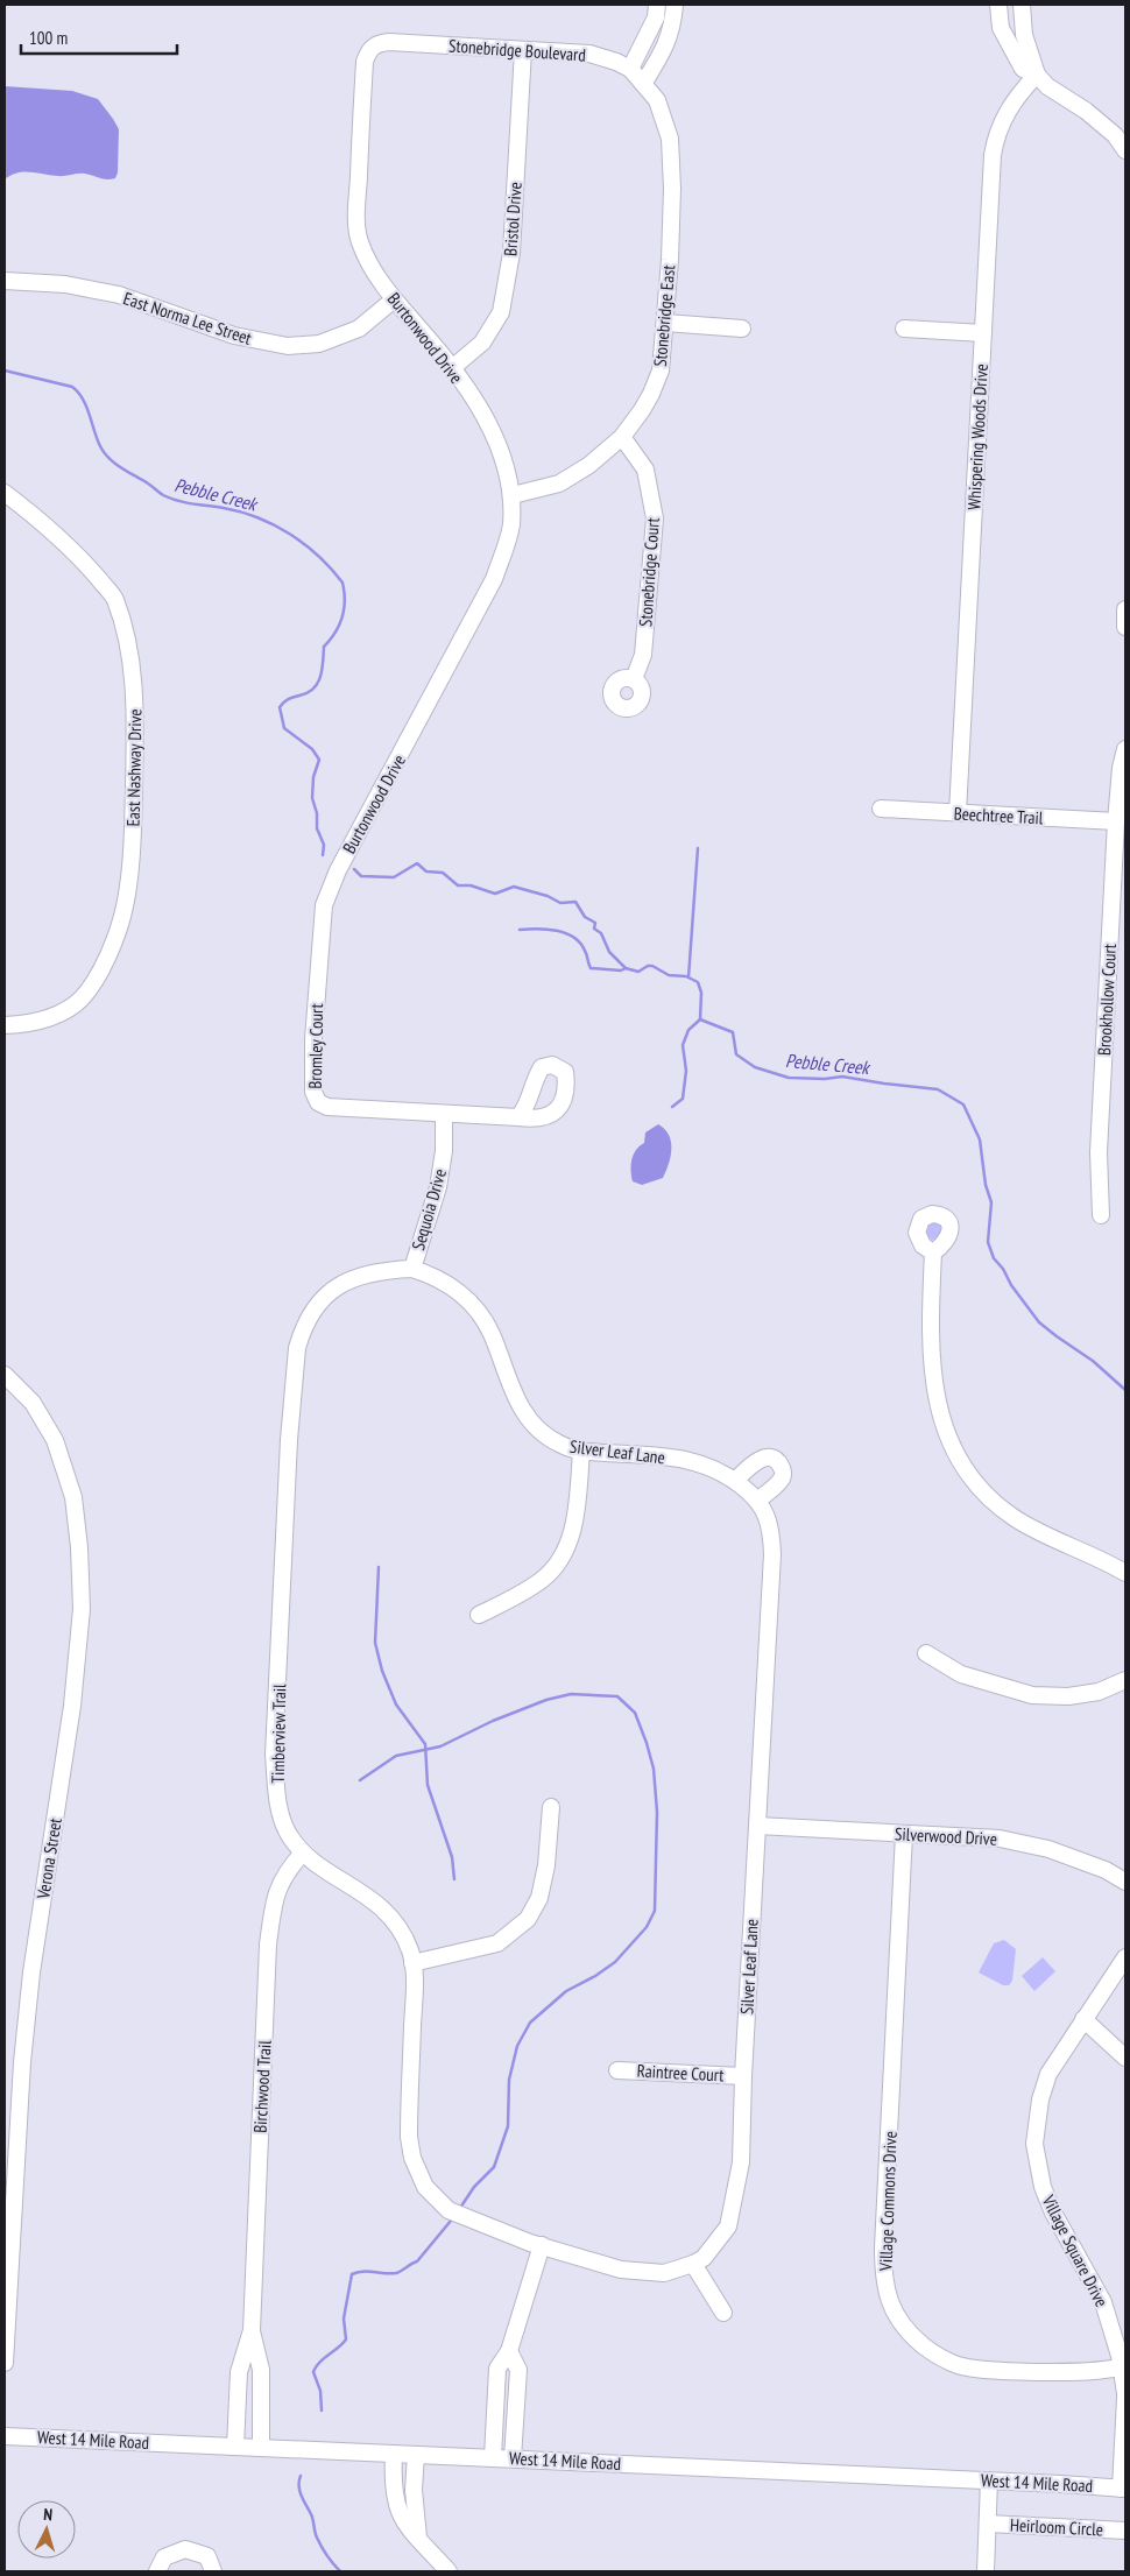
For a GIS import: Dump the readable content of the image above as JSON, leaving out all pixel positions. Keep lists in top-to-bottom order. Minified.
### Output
{"streets":{"street":["Stonebridge Boulevard","Bristol Drive","Stonebridge East","East Norma Lee Street","Burtonwood Drive","Whispering Woods Drive","Stonebridge Court","East Nashway Drive","Beechtree Trail","Brookhollow Court","Bromley Court","Sequoia Drive","Silver Leaf Lane","Timberview Trail","Silverwood Drive","Verona Street","Raintree Court","Birchwood Trail","Village Commons Drive","Village Square Drive","West 14 Mile Road","Heirloom Circle"]},"crossings":[["Stonebridge Boulevard","Bristol Drive"],["Stonebridge Boulevard","Stonebridge East"],["Stonebridge Boulevard","Burtonwood Drive"],["Bristol Drive","Burtonwood Drive"],["Stonebridge East","Burtonwood Drive"],["Stonebridge East","Stonebridge Court"],["East Norma Lee Street","Burtonwood Drive"],["Burtonwood Drive","Bromley Court"],["Whispering Woods Drive","Beechtree Trail"],["Beechtree Trail","Brookhollow Court"],["Bromley Court","Sequoia Drive"],["Sequoia Drive","Silver Leaf Lane"],["Sequoia Drive","Timberview Trail"],["Silver Leaf Lane","Timberview Trail"],["Silver Leaf Lane","Silverwood Drive"],["Silver Leaf Lane","Raintree Court"],["Timberview Trail","Birchwood Trail"],["Silverwood Drive","Village Commons Drive"],["Birchwood Trail","West 14 Mile Road"],["Village Commons Drive","Village Square Drive"]],"water":["Pebble Creek"],"scale_bar":"100 m","north":"top"}
